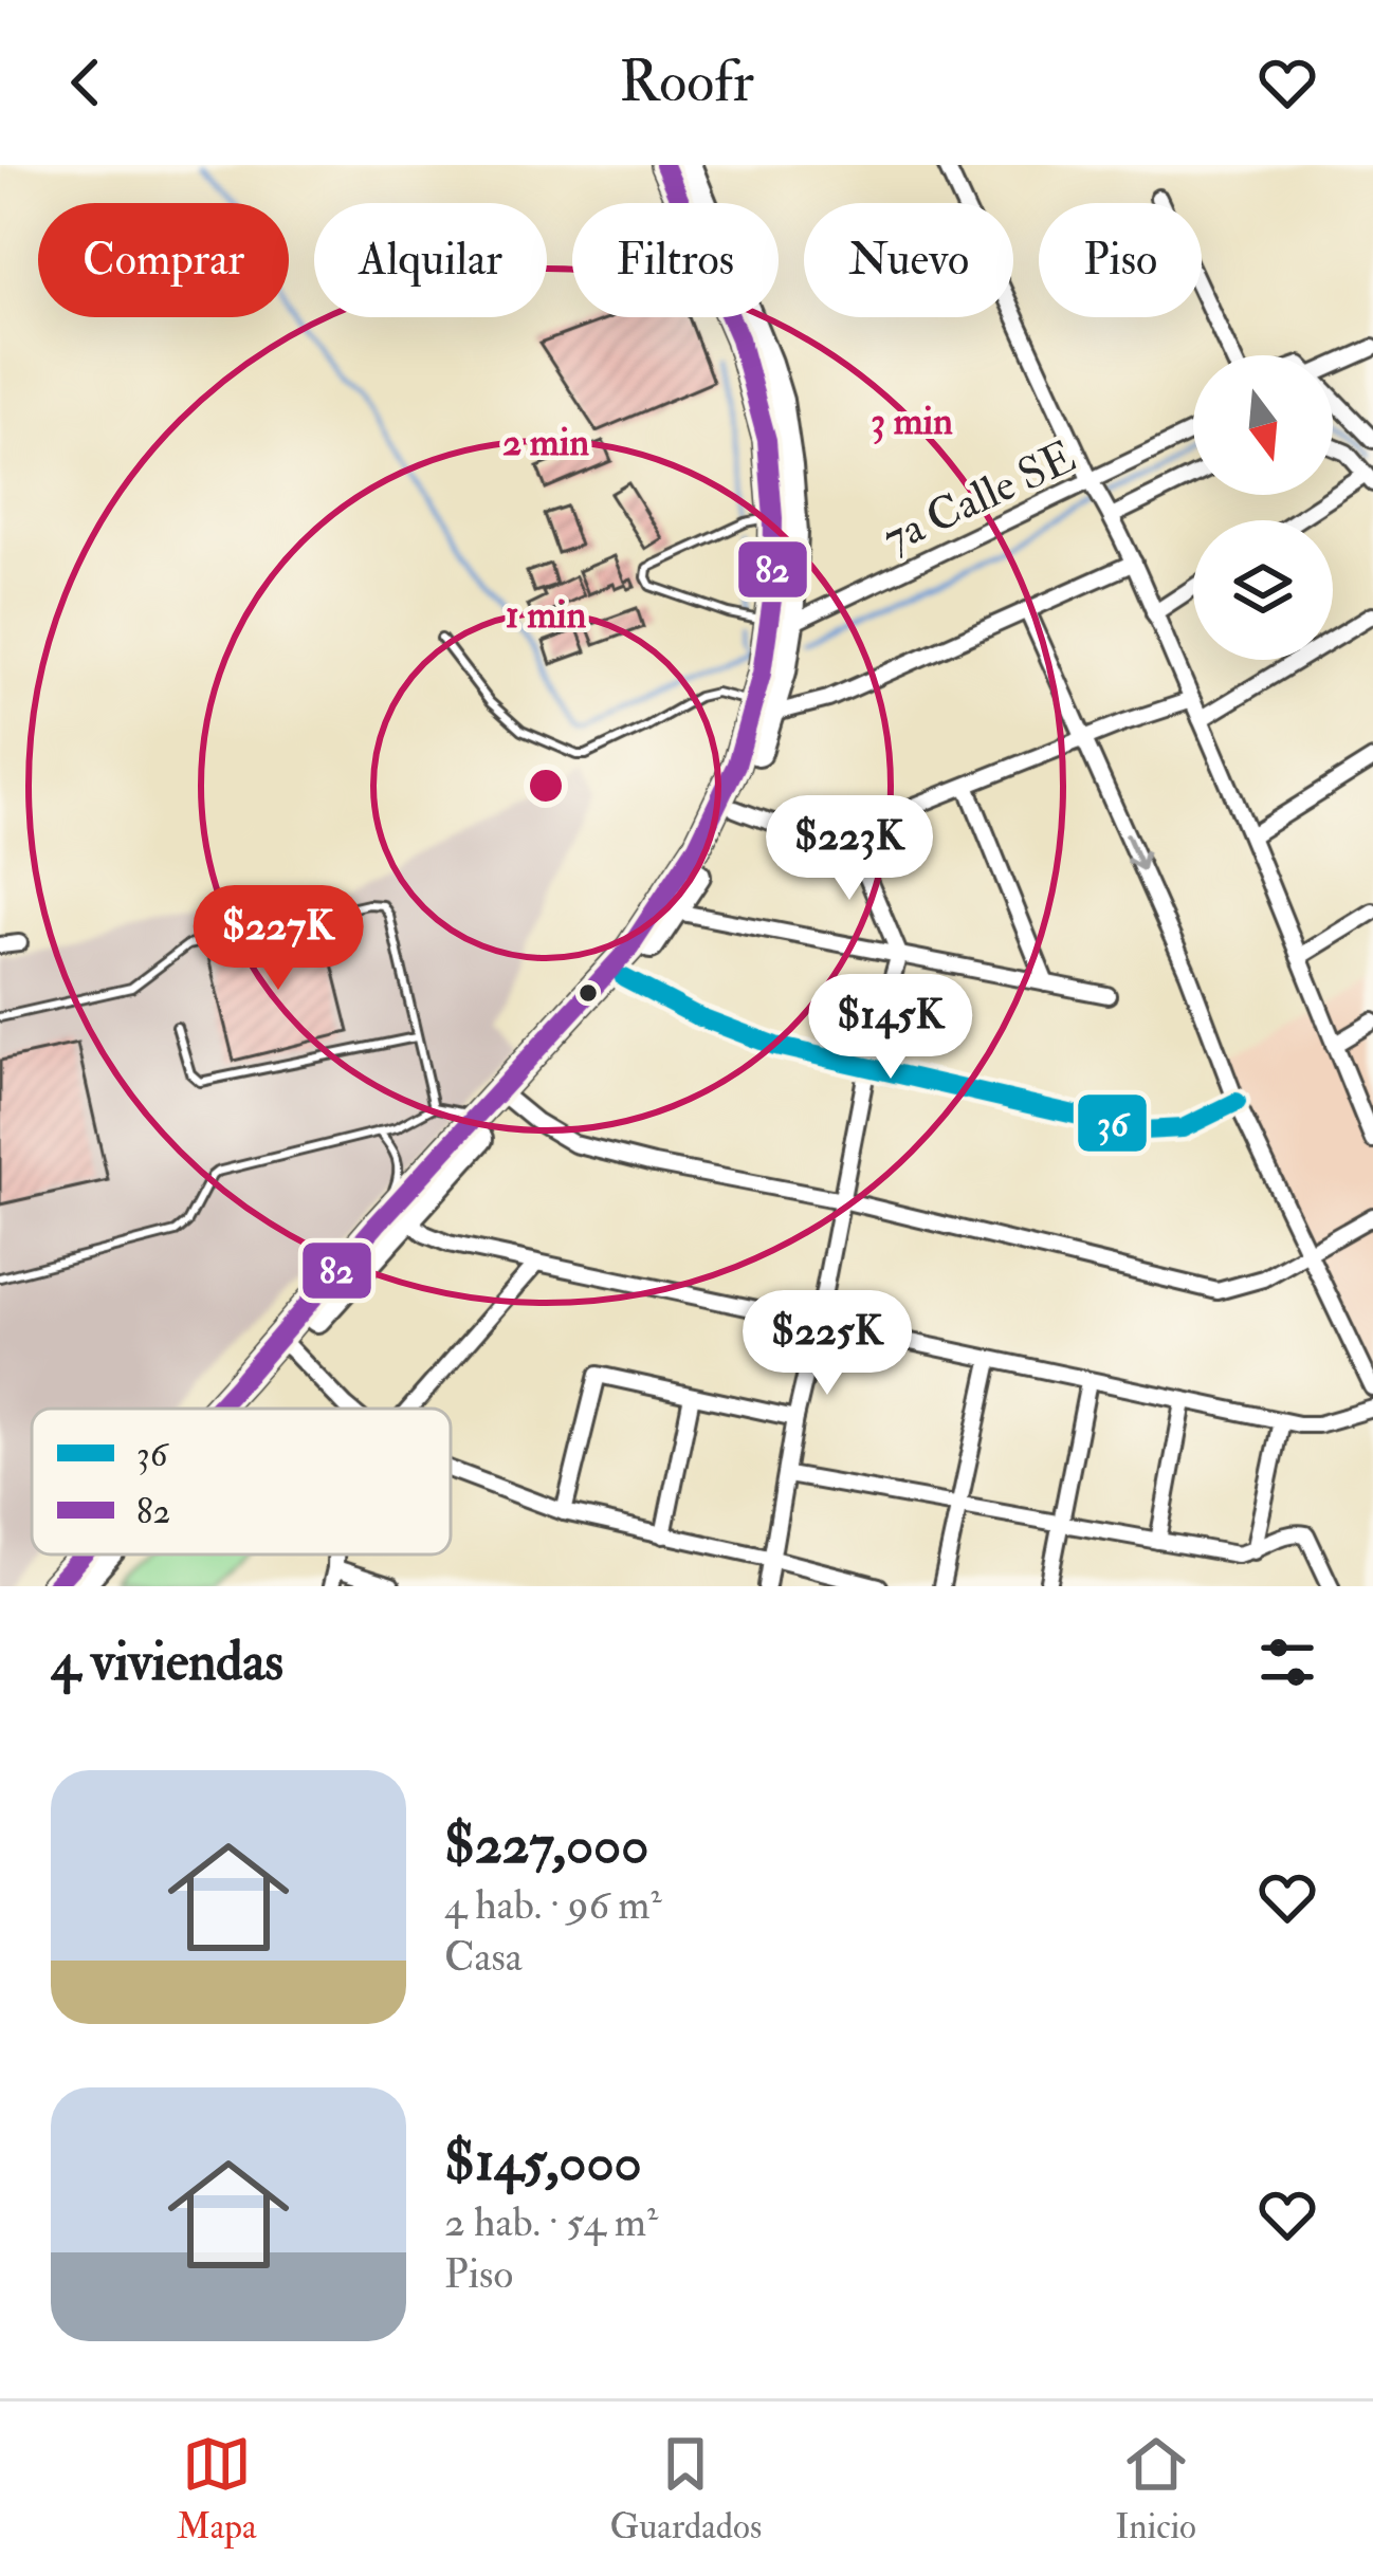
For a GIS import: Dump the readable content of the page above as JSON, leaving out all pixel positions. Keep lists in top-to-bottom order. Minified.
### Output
{"streets":{"street":["7a Calle SE"]},"lines":["transit line 82","transit line 36"],"legend":["36","82"],"north":"bottom","page":{"header":"Roofr","chip":["Comprar","Alquilar","Filtros","Nuevo","Piso"],"price":["$223K","$227K","$145K","$225K"],"heading":"4 viviendas","list":[{"name":"$227,000","note":"4 hab. · 96 m² · Casa"},{"name":"$145,000","note":"2 hab. · 54 m² · Piso"}],"tabs":["Mapa","Guardados","Inicio"]},"rings":["3 min","2 min","1 min"]}
